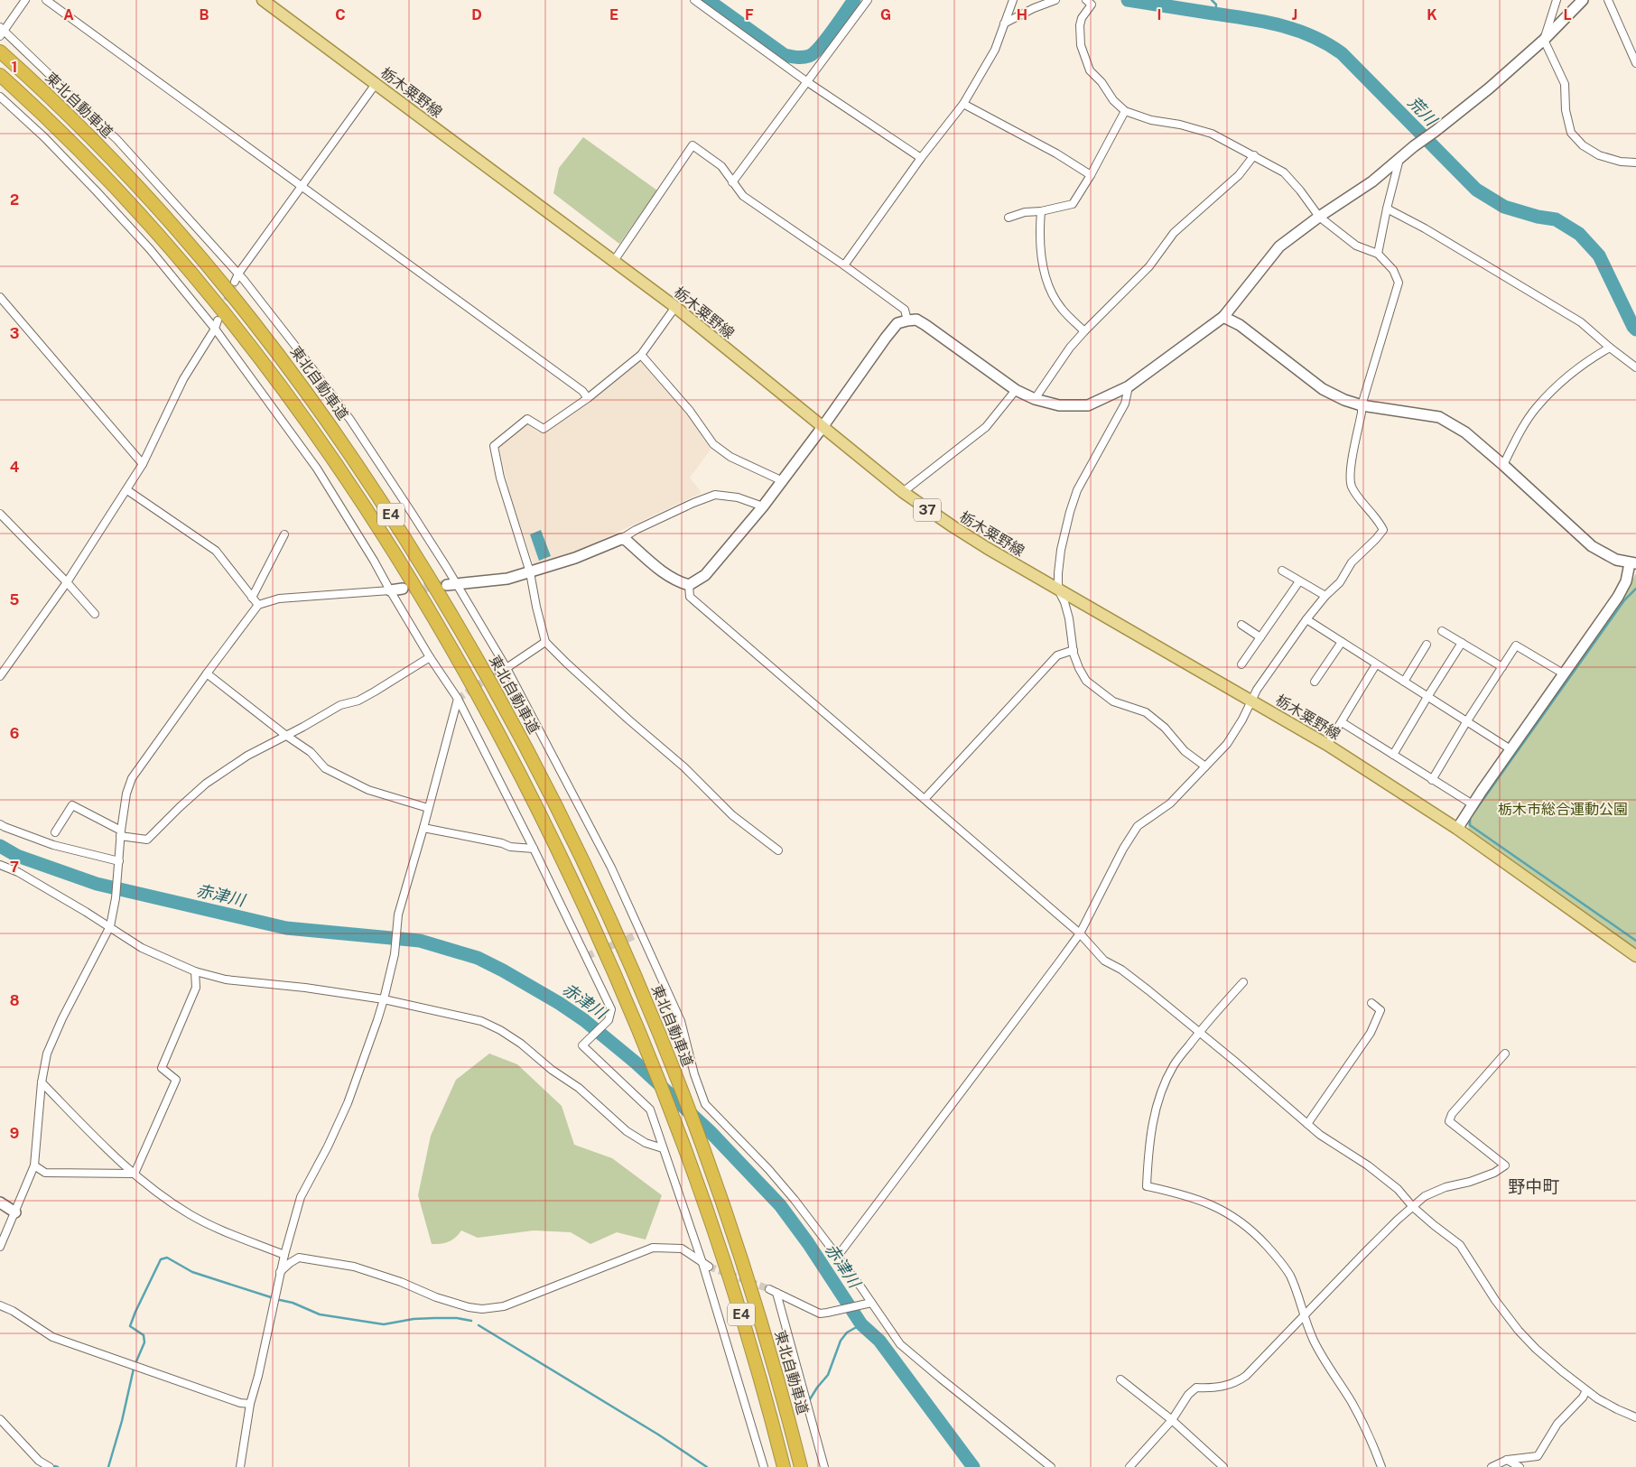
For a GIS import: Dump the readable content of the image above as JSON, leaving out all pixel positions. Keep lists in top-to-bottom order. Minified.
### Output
{"streets":{"highway":["東北自動車道","E4"],"main road":["栃木粟野線","37"]},"districts":["野中町"],"water":["荒川","赤津川"],"parks":["栃木市総合運動公園"],"grid":{"columns":["A","B","C","D","E","F","G","H","I","J","K","L"],"rows":["1","2","3","4","5","6","7","8","9"]}}
